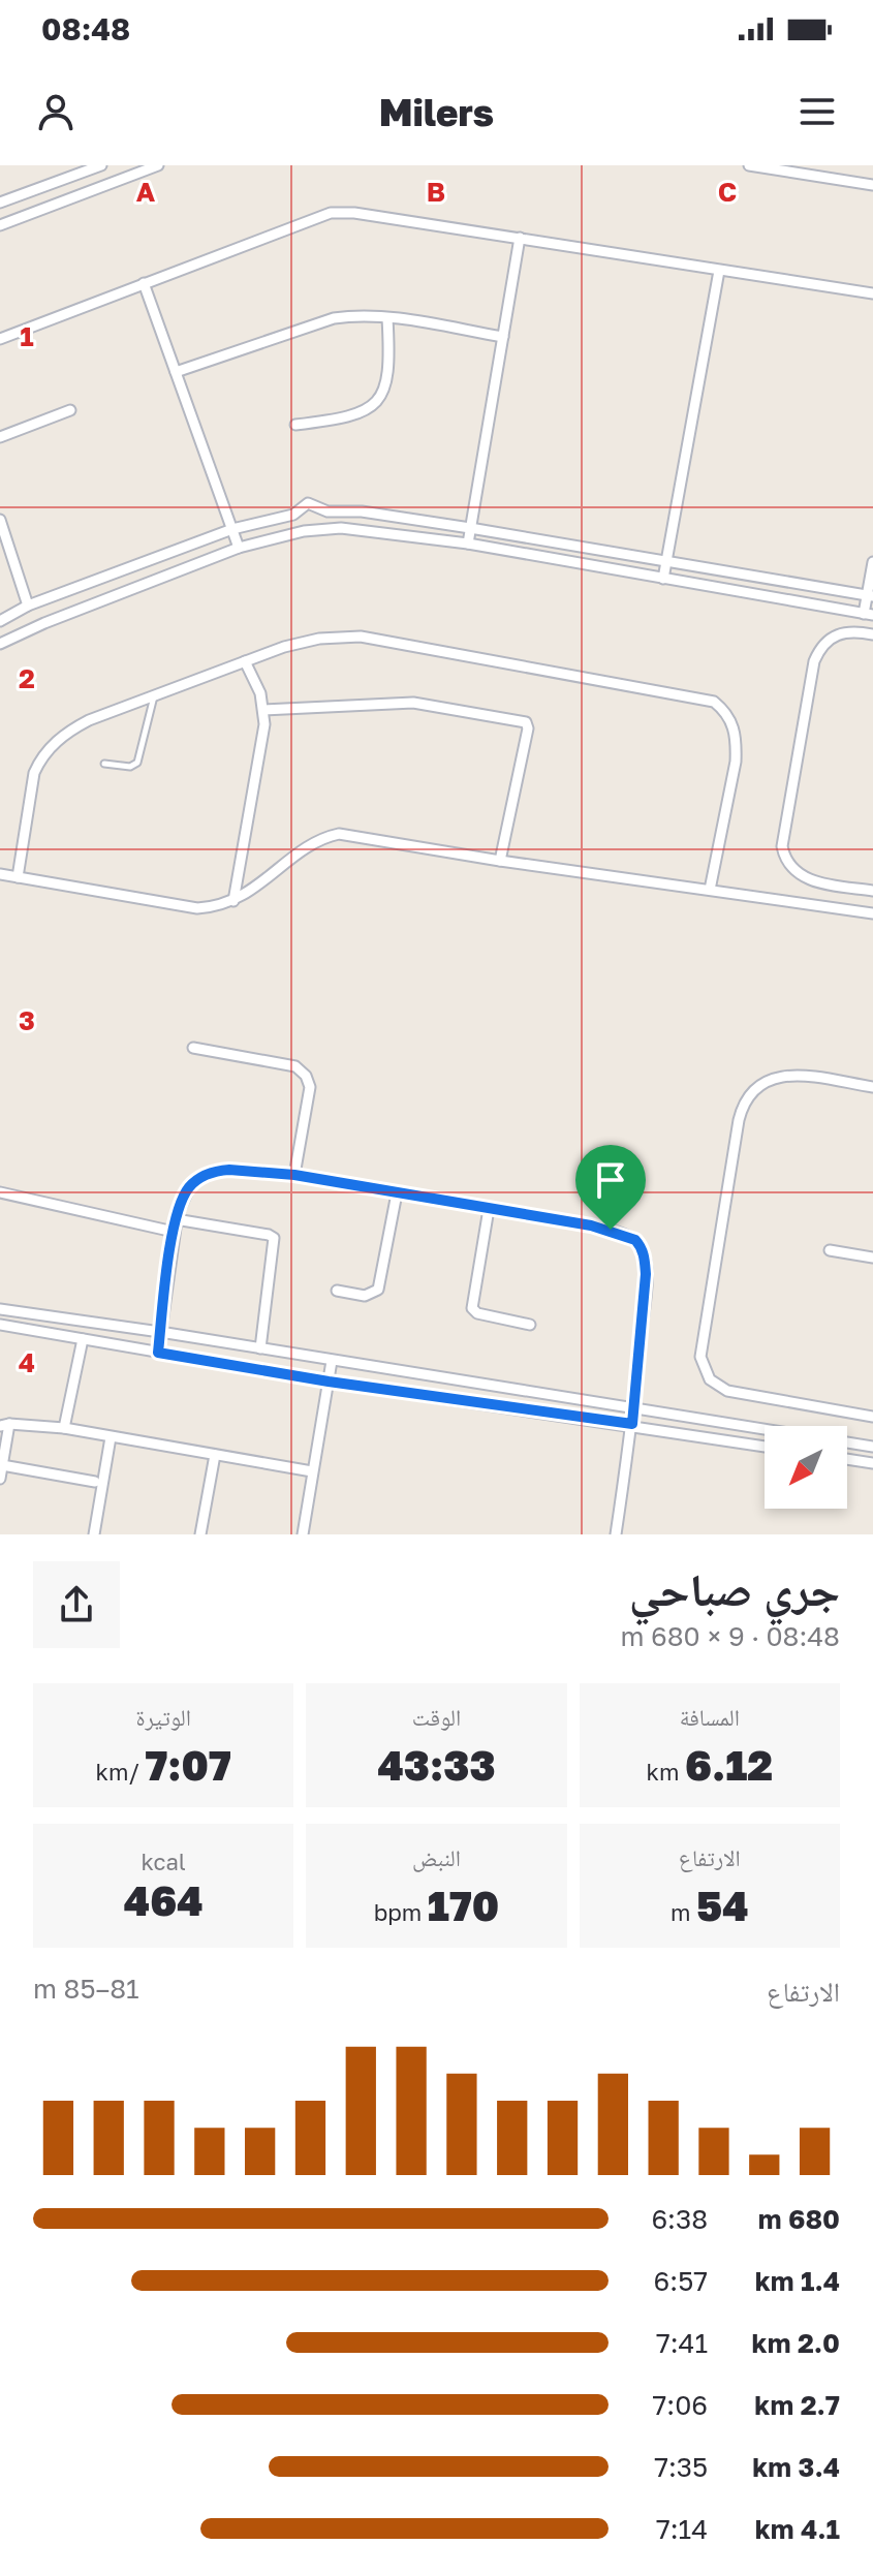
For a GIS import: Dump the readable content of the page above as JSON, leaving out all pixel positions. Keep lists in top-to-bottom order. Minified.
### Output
{"north":"bottom left","page":{"status":"08:48","header":"Milers","heading":["جري صباحي","08:48 · 9 × 680 m"],"stats":[["المسافة","6.12 km"],["الوقت","43:33"],["الوتيرة","7:07 /km"],["الارتفاع","54 m"],["النبض","170 bpm"],["kcal","464"]],"chart":["الارتفاع","81–85 m"],"list":[{"name":"680 m","note":"6:38"},{"name":"1.4 km","note":"6:57"},{"name":"2.0 km","note":"7:41"},{"name":"2.7 km","note":"7:06"},{"name":"3.4 km","note":"7:35"},{"name":"4.1 km","note":"7:14"}]},"grid":{"columns":["A","B","C"],"rows":["1","2","3","4"]}}
